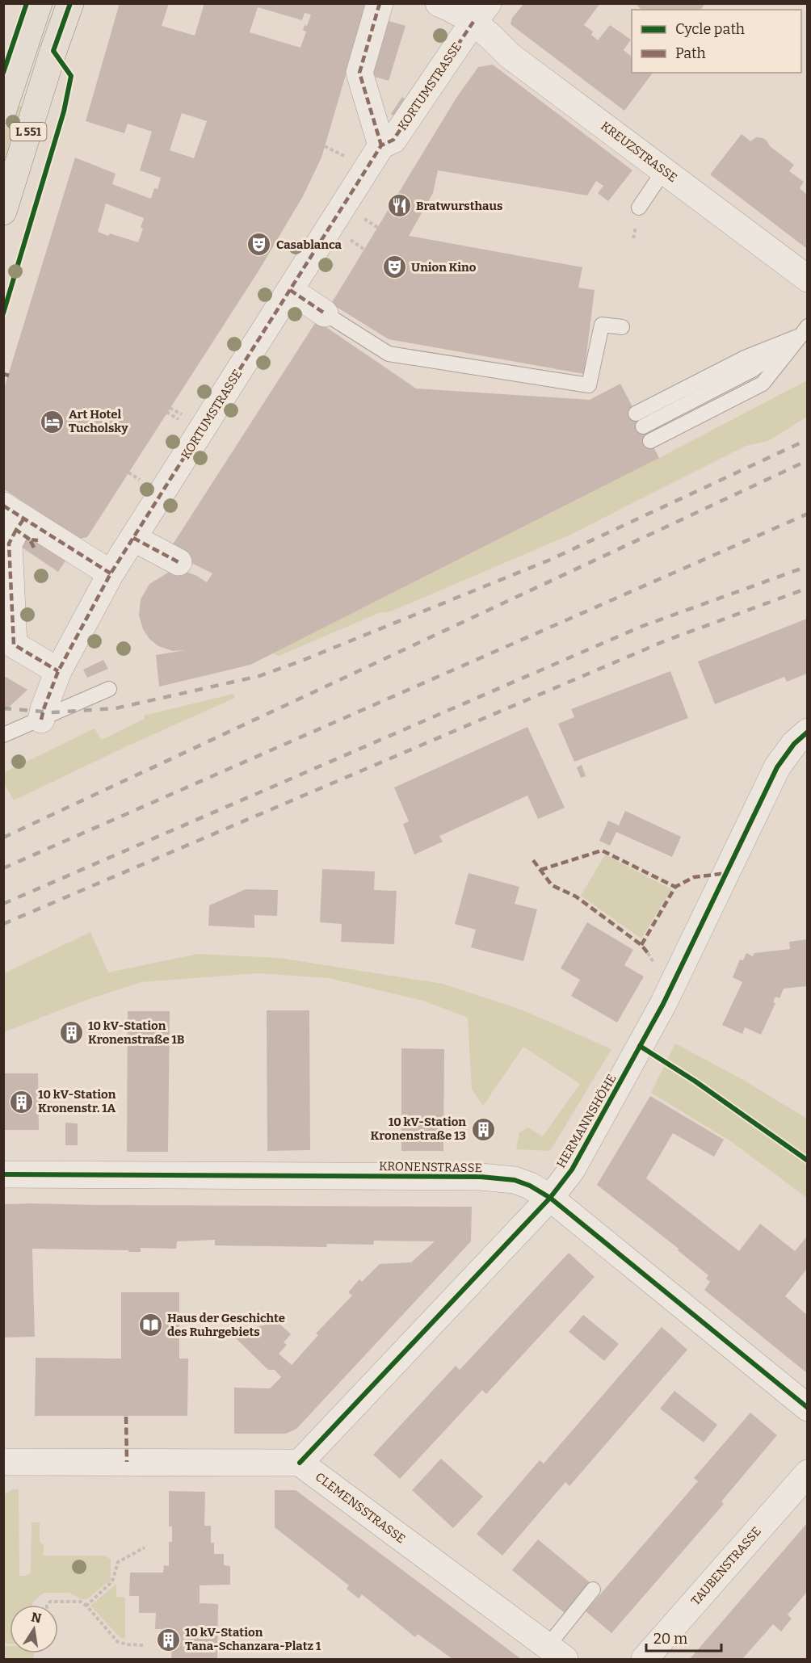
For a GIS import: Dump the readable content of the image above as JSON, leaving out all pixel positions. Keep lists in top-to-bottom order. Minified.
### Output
{"streets":{"main road":["L 551"],"street":["KORTUMSTRASSE","KREUZSTRASSE","HERMANNSHÖHE","KRONENSTRASSE","CLEMENSSTRASSE","TAUBENSTRASSE"]},"crossings":[["KORTUMSTRASSE","KREUZSTRASSE"],["HERMANNSHÖHE","KRONENSTRASSE"],["HERMANNSHÖHE","CLEMENSSTRASSE"]],"places":{"restaurant":["Bratwursthaus"],"theatre":["Casablanca","Union Kino"],"hotel":["Art Hotel Tucholsky"],"building":["10 kV-Station Kronenstraße 1B","10 kV-Station Kronenstr. 1A","10 kV-Station Kronenstraße 13","10 kV-Station Tana-Schanzara-Platz 1"],"library":["Haus der Geschichte des Ruhrgebiets"]},"legend":["Cycle path","Path"],"scale_bar":"20 m","north":"top"}
